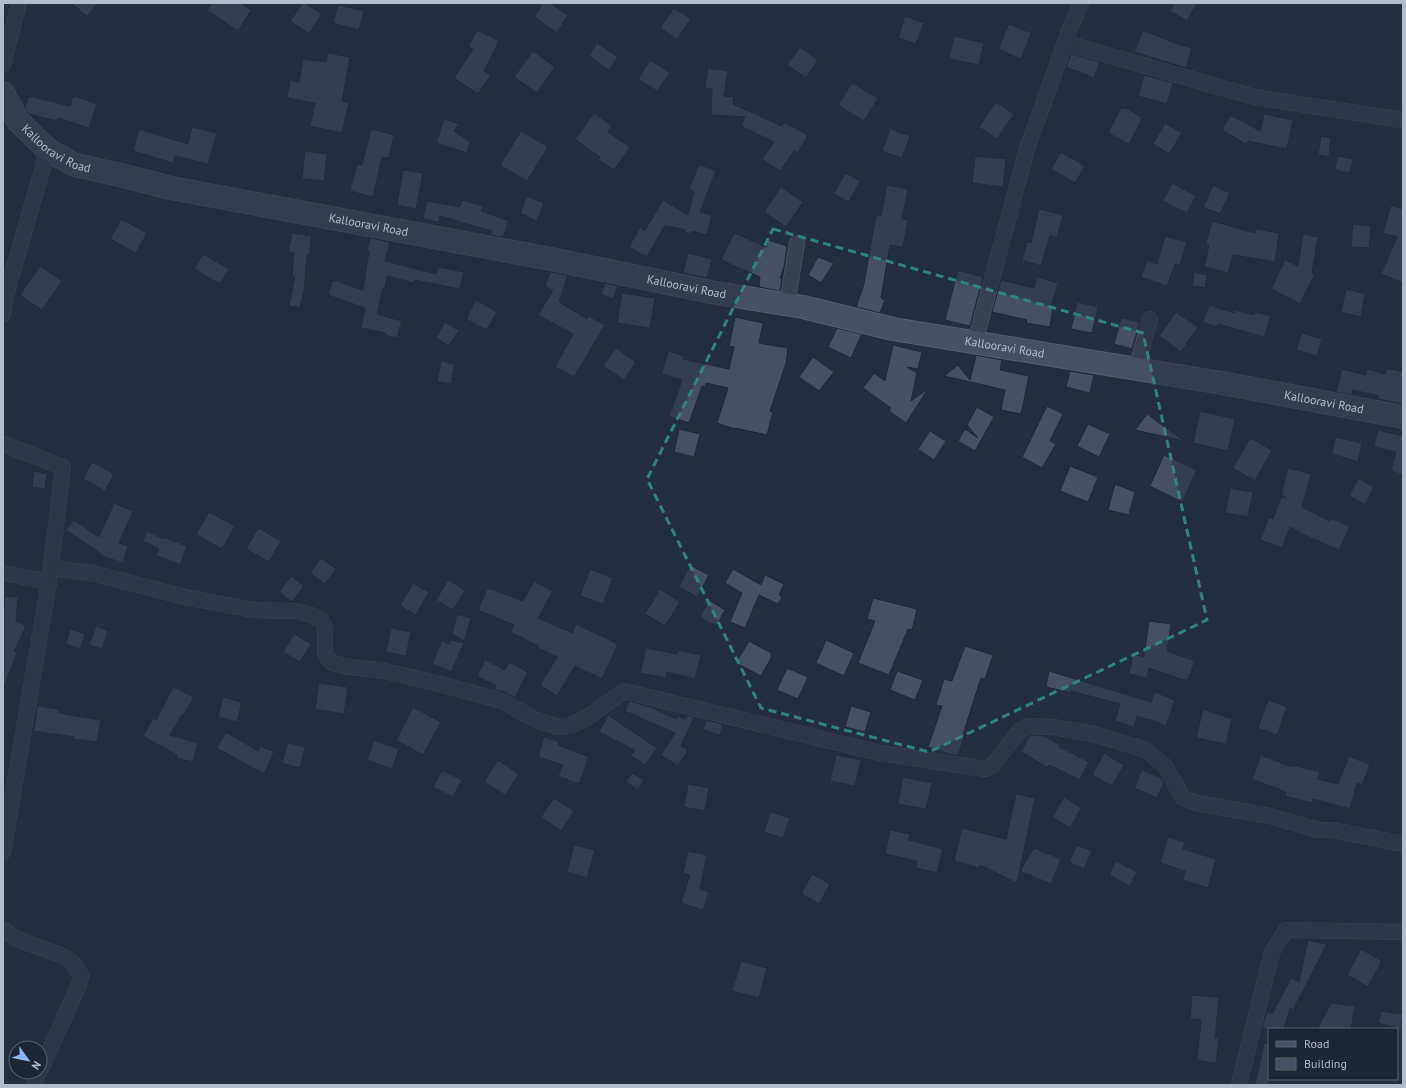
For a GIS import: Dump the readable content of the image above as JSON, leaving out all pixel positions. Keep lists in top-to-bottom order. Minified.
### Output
{"streets":{"main road":["Kallooravi Road"]},"legend":["Road","Building"],"north":"bottom right"}
